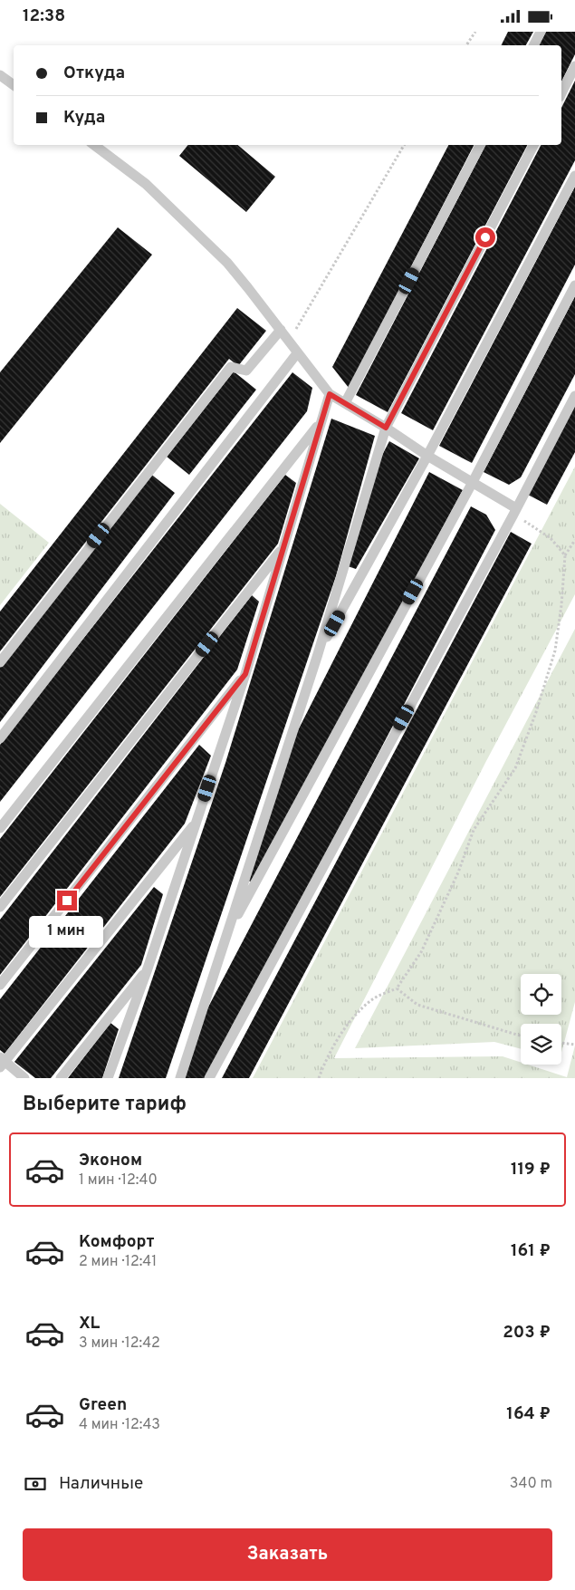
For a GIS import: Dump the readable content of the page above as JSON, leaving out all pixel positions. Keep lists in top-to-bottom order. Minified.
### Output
{"page":{"status":"12:38","banner":["Откуда","Куда"],"bubble":"1 мин","heading":"Выберите тариф","list":[{"name":"Эконом","note":"1 мин · 12:40","value":"119 ₽"},{"name":"Комфорт","note":"2 мин · 12:41","value":"161 ₽"},{"name":"XL","note":"3 мин · 12:42","value":"203 ₽"},{"name":"Green","note":"4 мин · 12:43","value":"164 ₽"}],"pay":["Наличные","340 m"],"buttons":"Заказать"}}
